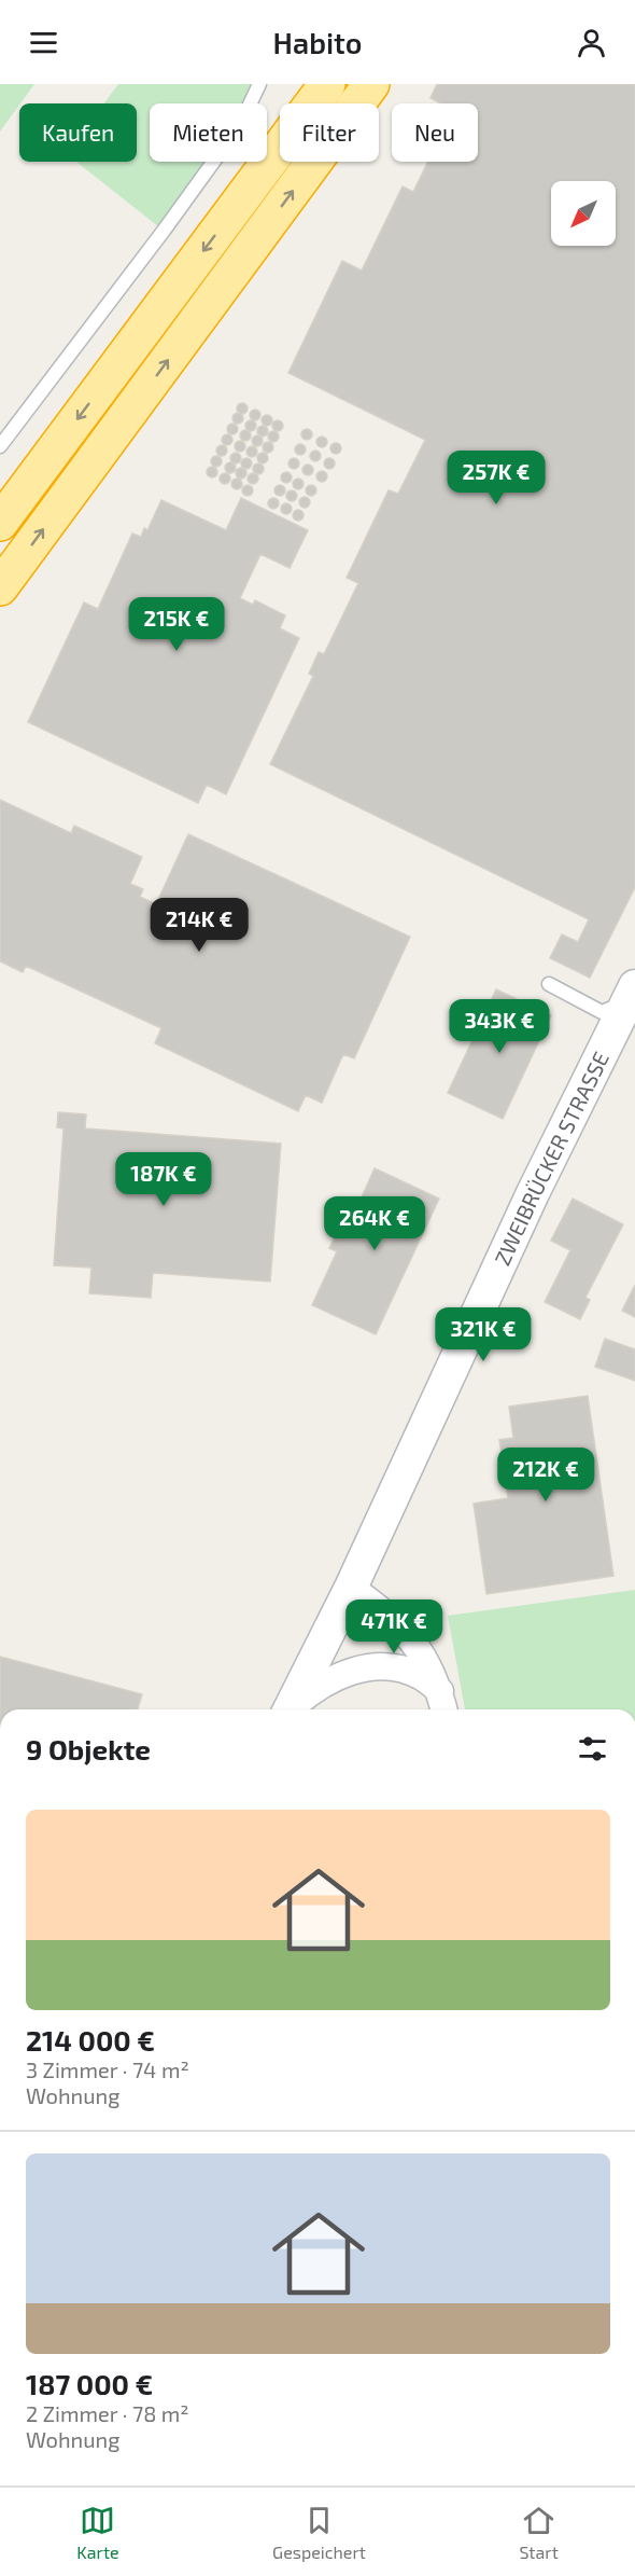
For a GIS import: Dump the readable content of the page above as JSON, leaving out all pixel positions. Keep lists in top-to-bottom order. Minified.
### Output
{"streets":{"street":["ZWEIBRÜCKER STRASSE"]},"north":"bottom left","page":{"header":"Habito","chip":["Kaufen","Mieten","Filter","Neu"],"price":["257K €","215K €","214K €","343K €","187K €","264K €","321K €","212K €","471K €"],"heading":"9 Objekte","list":[{"name":"214 000 €","note":"3 Zimmer · 74 m² · Wohnung"},{"name":"187 000 €","note":"2 Zimmer · 78 m² · Wohnung"}],"tabs":["Karte","Gespeichert","Start"]}}
